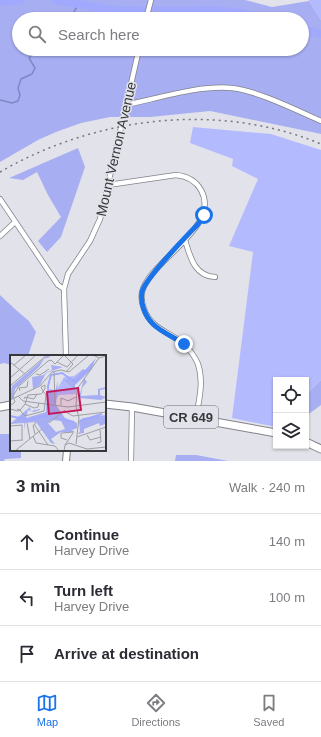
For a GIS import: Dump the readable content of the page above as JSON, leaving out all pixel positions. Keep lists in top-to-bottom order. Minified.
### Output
{"streets":{"main road":["CR 649"],"street":["Mount Vernon Avenue"]},"page":{"search":"Search here","heading":["3 min","Walk · 240 m"],"list":[["Continue","Harvey Drive","140 m"],["Turn left","Harvey Drive","100 m"],"Arrive at destination"],"nav":["Map","Directions","Saved"]}}
